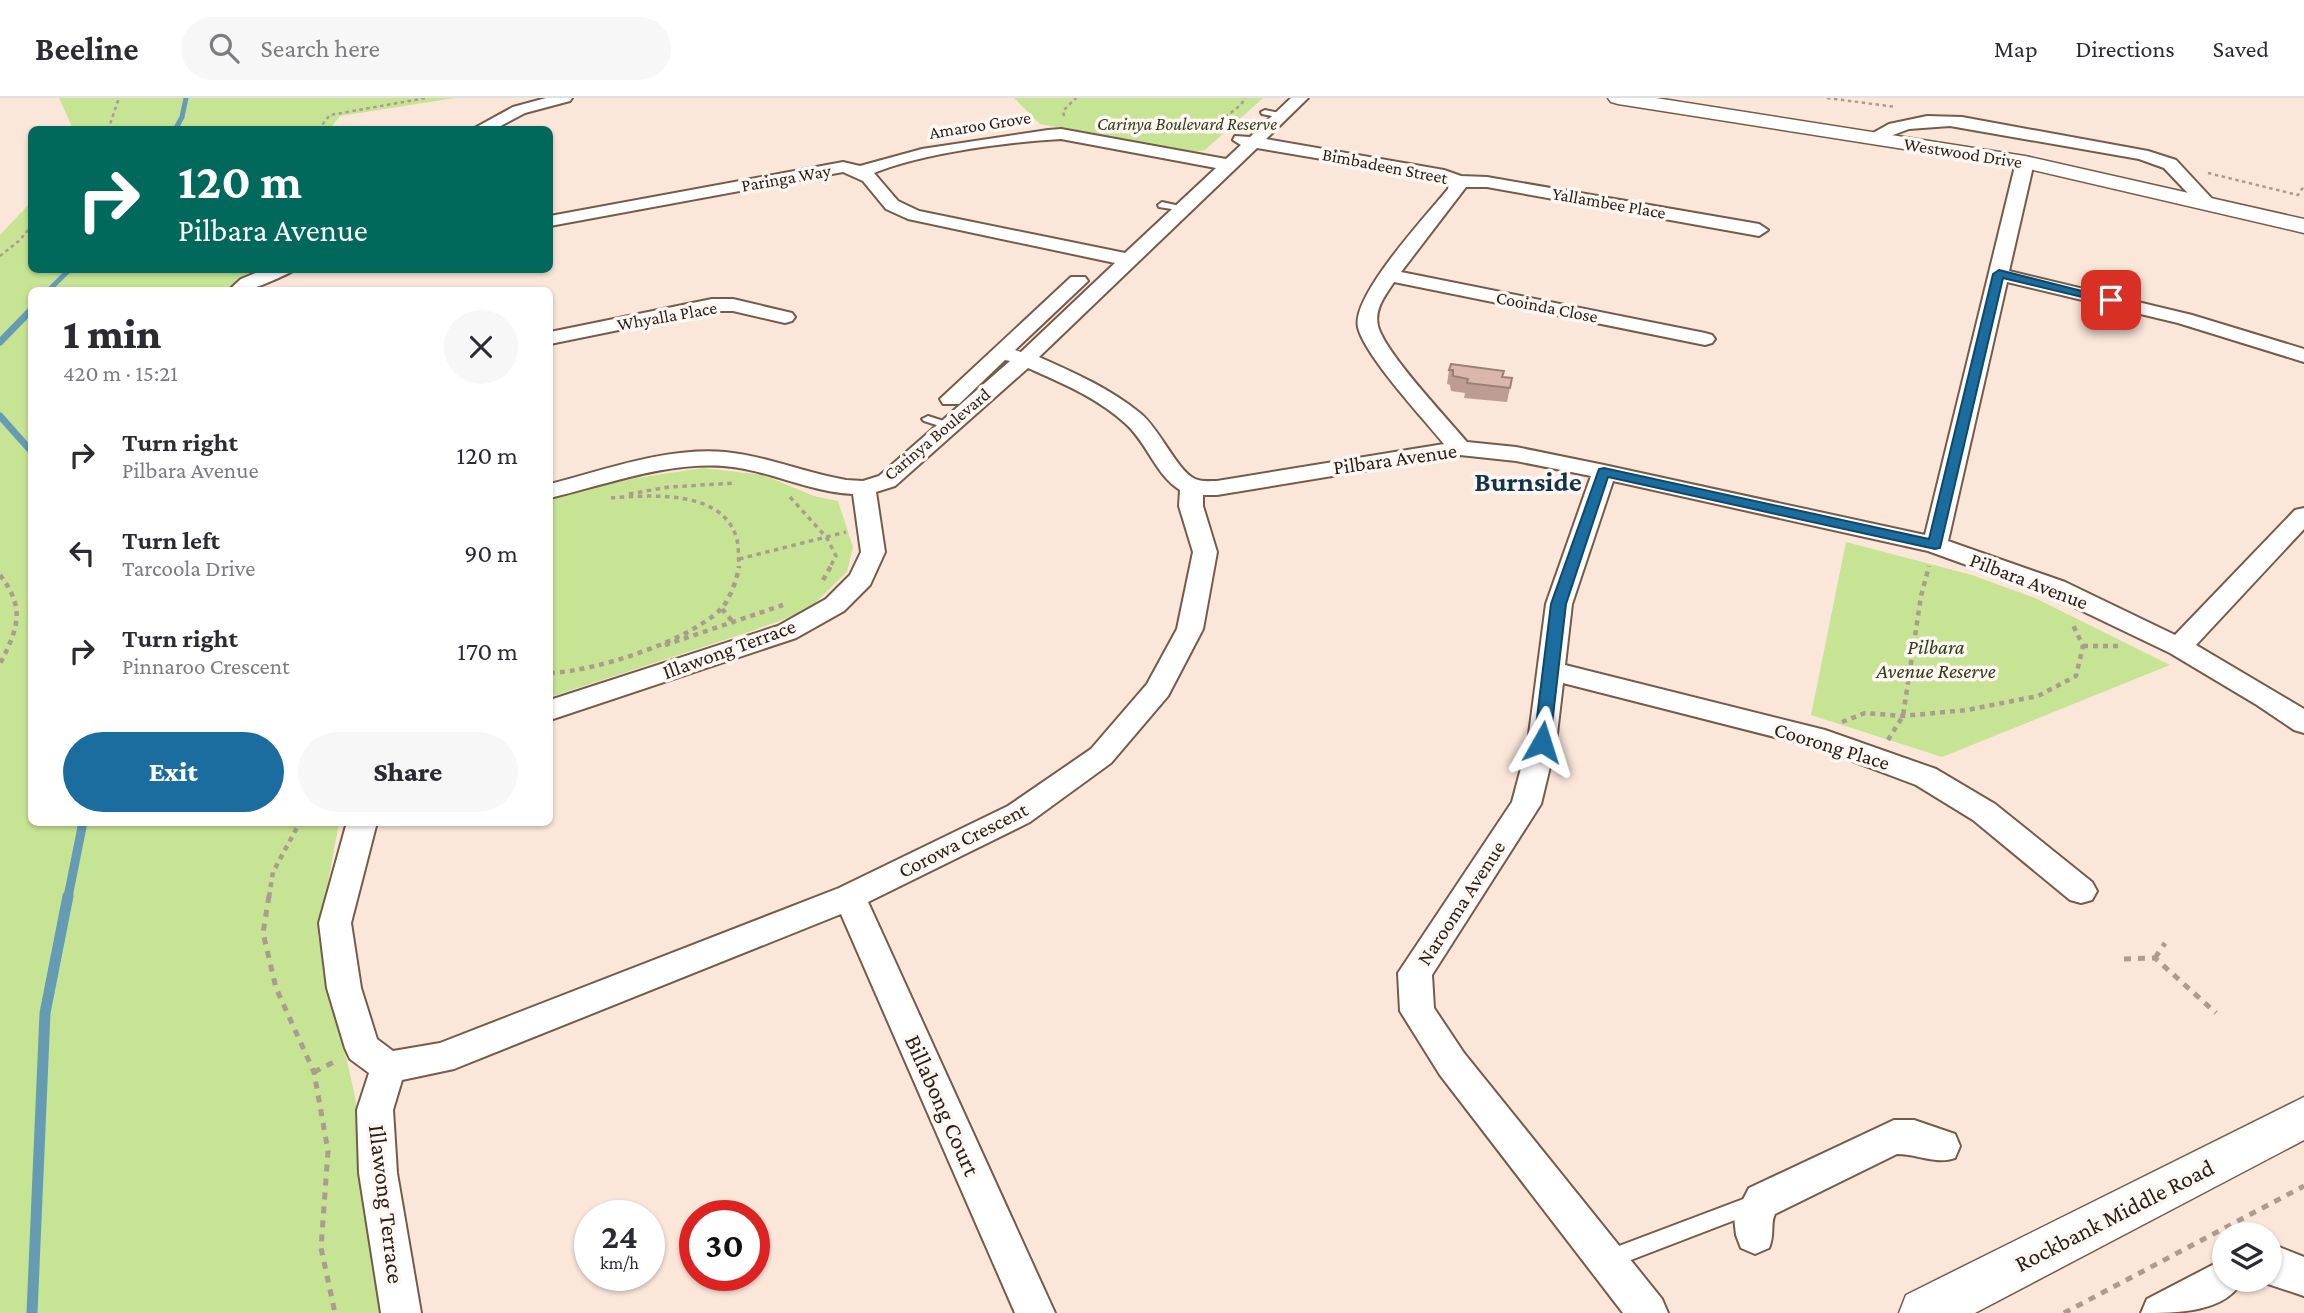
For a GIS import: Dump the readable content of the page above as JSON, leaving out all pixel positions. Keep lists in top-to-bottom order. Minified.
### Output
{"streets":{"street":["Amaroo Grove","Westwood Drive","Bimbadeen Street","Paringa Way","Yallambee Place","Cooinda Close","Whyalla Place","Carinya Boulevard","Pilbara Avenue","Illawong Terrace","Coorong Place","Corowa Crescent","Narooma Avenue","Billabong Court","Rockbank Middle Road"]},"crossings":[["Amaroo Grove","Paringa Way"],["Amaroo Grove","Carinya Boulevard"],["Bimbadeen Street","Yallambee Place"],["Bimbadeen Street","Cooinda Close"],["Bimbadeen Street","Carinya Boulevard"],["Bimbadeen Street","Pilbara Avenue"],["Carinya Boulevard","Illawong Terrace"],["Pilbara Avenue","Corowa Crescent"],["Pilbara Avenue","Narooma Avenue"],["Illawong Terrace","Corowa Crescent"],["Coorong Place","Narooma Avenue"],["Corowa Crescent","Billabong Court"]],"districts":["Burnside"],"parks":["Carinya Boulevard Reserve","Pilbara Avenue Reserve"],"page":{"header":"Beeline","search":"Search here","nav":["Map","Directions","Saved"],"turn":["120 m","Pilbara Avenue"],"heading":["1 min","420 m · 15:21"],"list":[{"name":"Turn right","note":"Pilbara Avenue","value":"120 m"},{"name":"Turn left","note":"Tarcoola Drive","value":"90 m"},{"name":"Turn right","note":"Pinnaroo Crescent","value":"170 m"}],"buttons":["Exit","Share"],"speed":"24 km/h","limit":"30"}}
